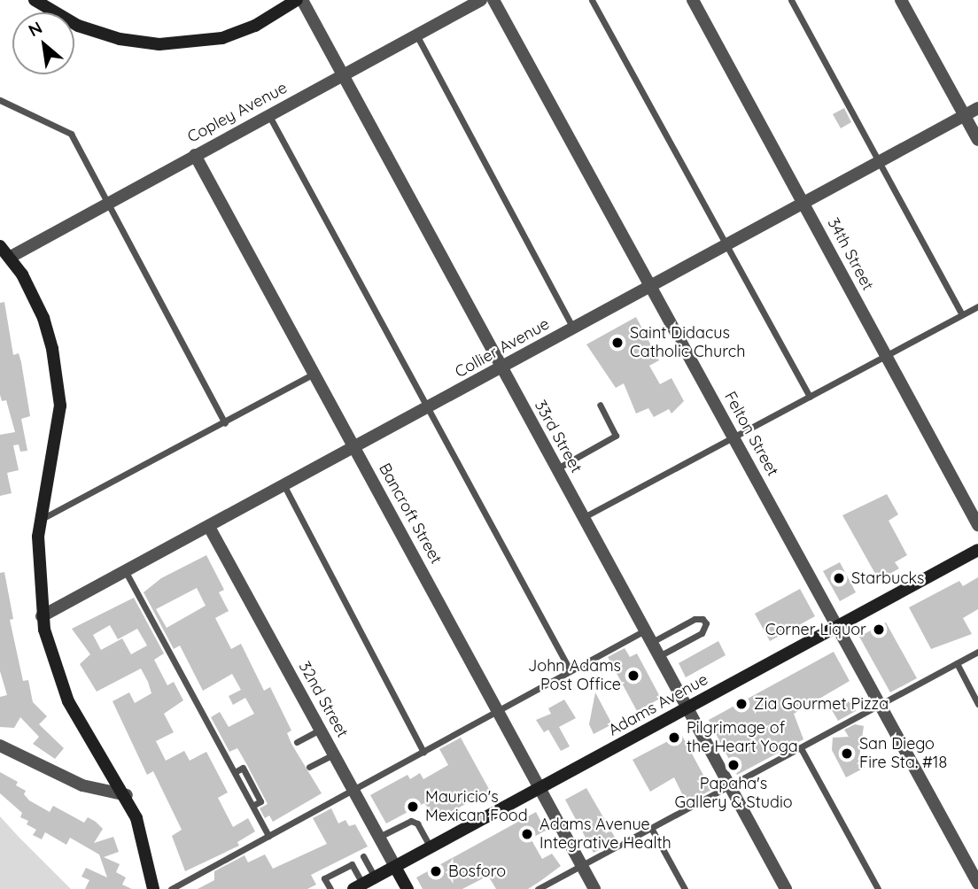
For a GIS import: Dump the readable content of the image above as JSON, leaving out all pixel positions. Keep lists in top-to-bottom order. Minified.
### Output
{"streets":{"street":["Copley Avenue","34th Street","Collier Avenue","Felton Street","33rd Street","Bancroft Street","32nd Street","Adams Avenue"]},"crossings":[["Copley Avenue","33rd Street"],["Copley Avenue","Bancroft Street"],["34th Street","Collier Avenue"],["Collier Avenue","Felton Street"],["Collier Avenue","33rd Street"],["Collier Avenue","Bancroft Street"],["Collier Avenue","32nd Street"],["Felton Street","Adams Avenue"],["33rd Street","Adams Avenue"],["Bancroft Street","Adams Avenue"],["32nd Street","Adams Avenue"]],"places":["Saint Didacus Catholic Church","Starbucks","Corner Liquor","John Adams Post Office","Zia Gourmet Pizza","Pilgrimage of the Heart Yoga","San Diego Fire Sta. #18","Papaha's Gallery & Studio","Mauricio's Mexican Food","Adams Avenue Integrative Health","Bosforo"],"north":"top left"}
